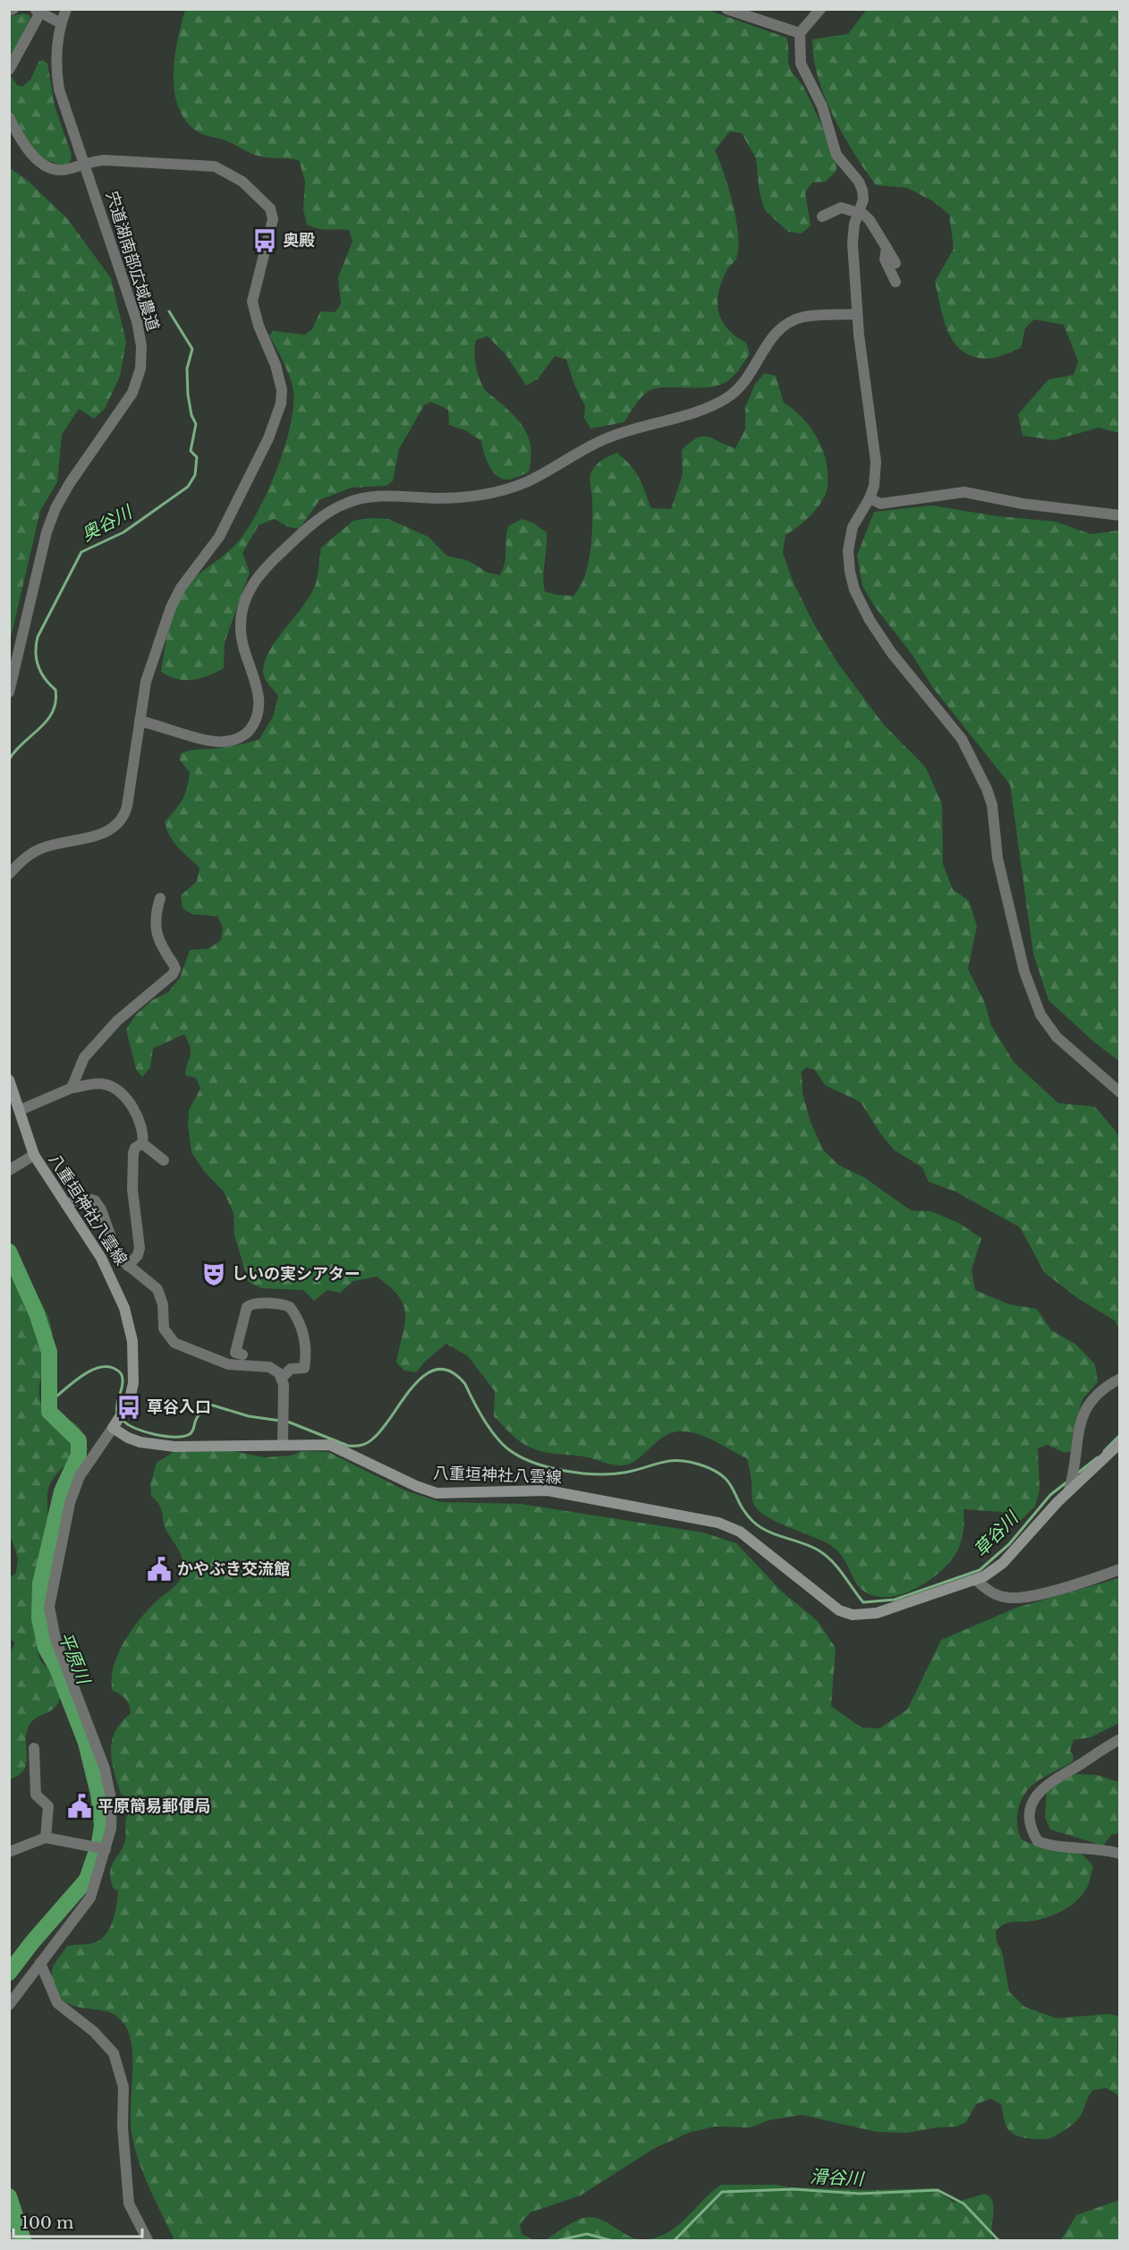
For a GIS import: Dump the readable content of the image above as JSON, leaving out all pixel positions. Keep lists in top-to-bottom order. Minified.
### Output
{"streets":{"main road":["八重垣神社八雲線"],"street":["宍道湖南部広域農道"]},"water":["奥谷川","草谷川","平原川","滑谷川"],"places":{"bus stop":["奥殿","草谷入口"],"theatre":["しいの実シアター"],"public building":["かやぶき交流館","平原簡易郵便局"]},"scale_bar":"100 m"}
